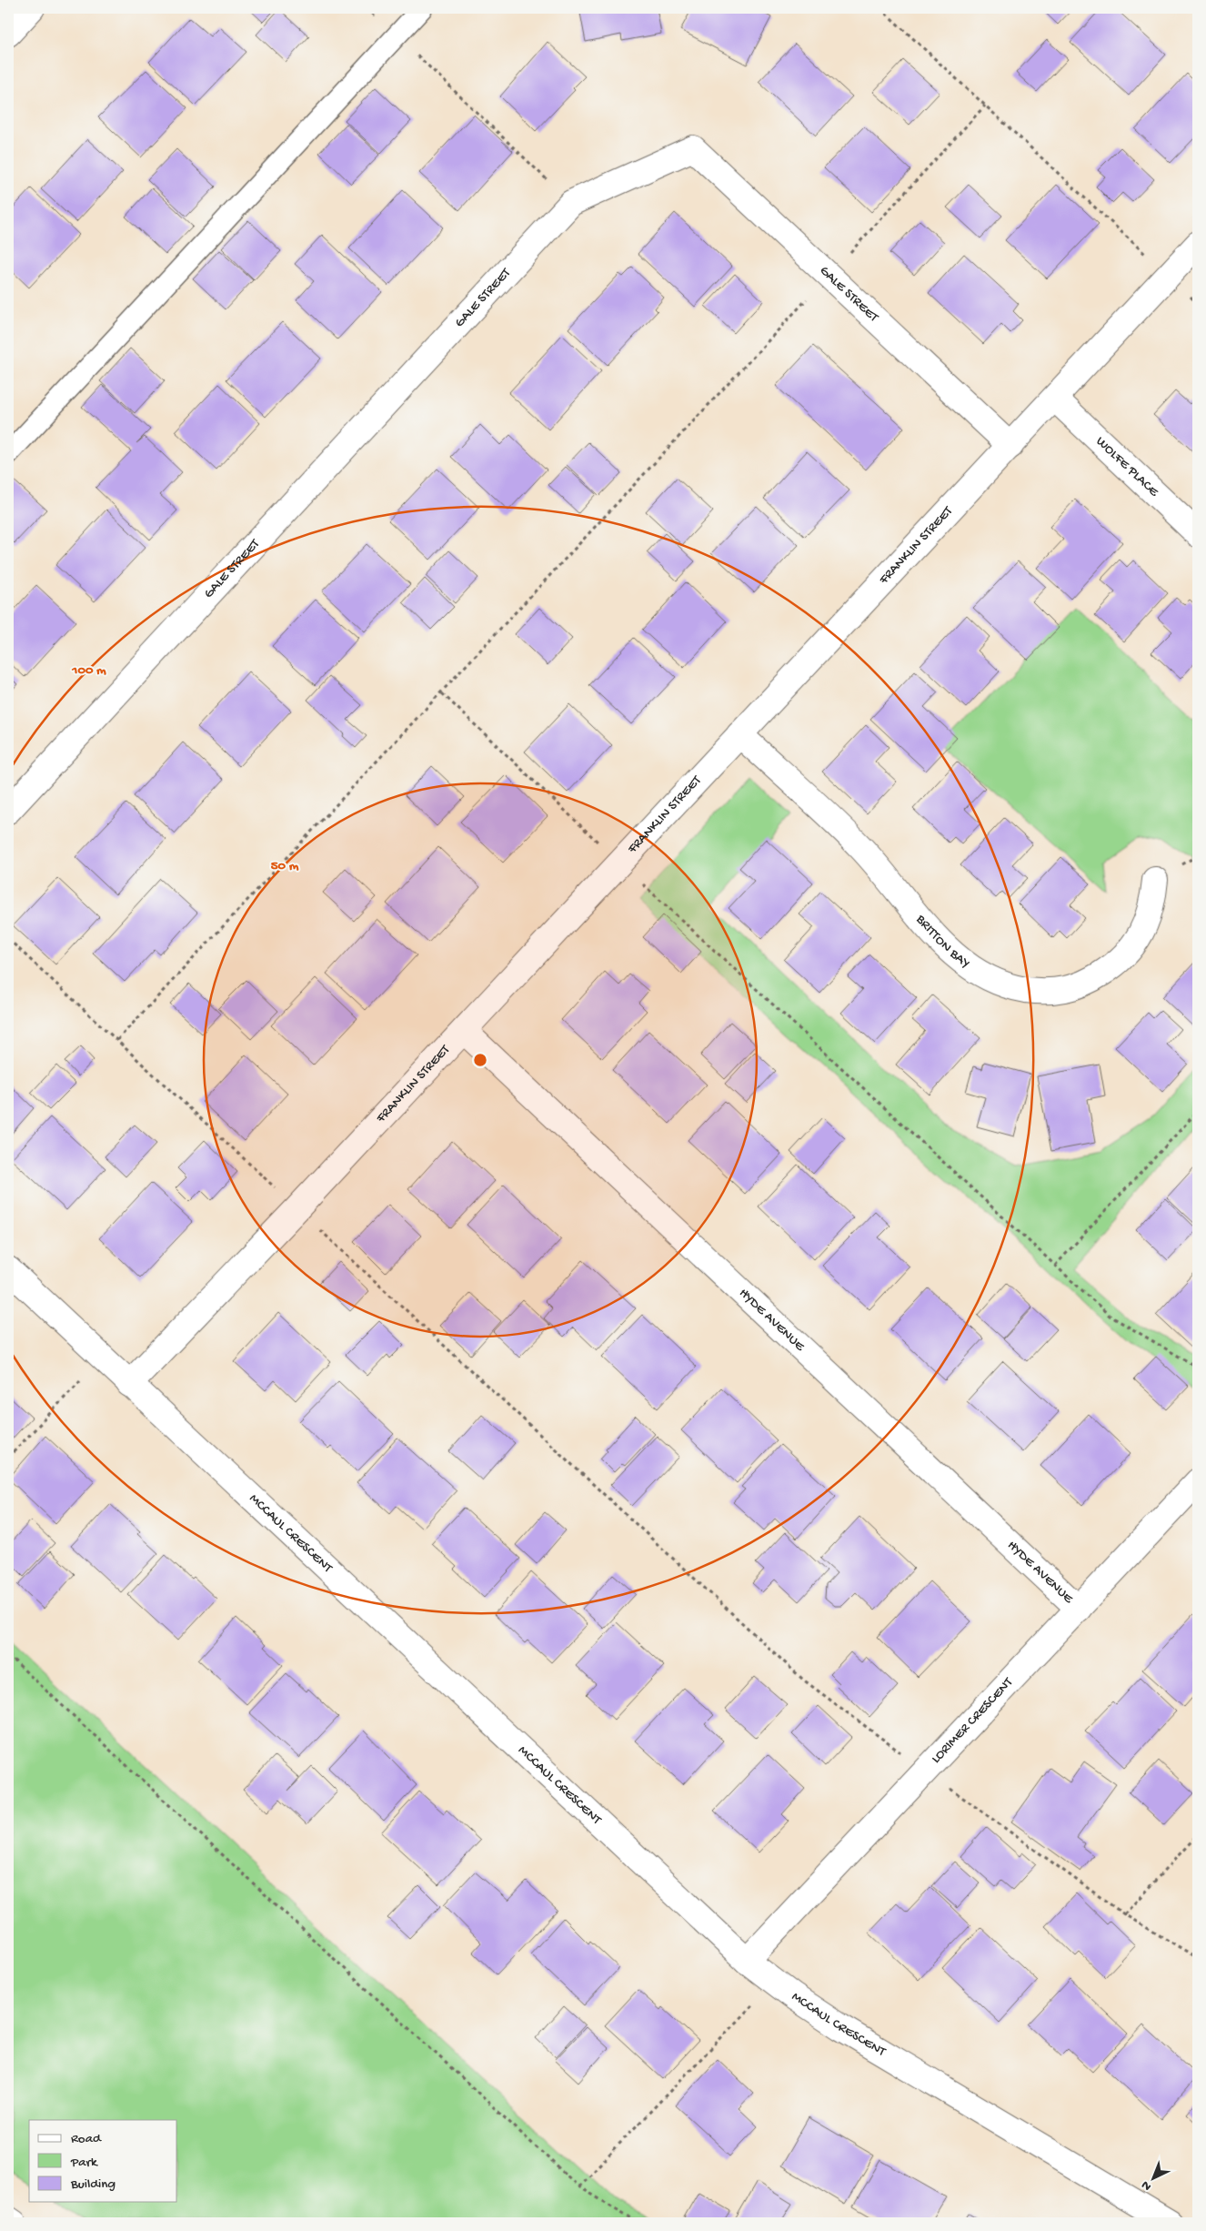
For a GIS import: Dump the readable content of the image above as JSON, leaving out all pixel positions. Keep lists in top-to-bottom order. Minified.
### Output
{"streets":{"main road":["GALE STREET","WOLFE PLACE","FRANKLIN STREET","BRITTON BAY","HYDE AVENUE","MCCAUL CRESCENT","LORIMER CRESCENT"]},"crossings":[["GALE STREET","FRANKLIN STREET"],["WOLFE PLACE","FRANKLIN STREET"],["FRANKLIN STREET","BRITTON BAY"],["FRANKLIN STREET","HYDE AVENUE"],["FRANKLIN STREET","MCCAUL CRESCENT"],["HYDE AVENUE","LORIMER CRESCENT"],["MCCAUL CRESCENT","LORIMER CRESCENT"]],"legend":["Road","Park","Building"],"north":"bottom left","rings":["100 m","50 m"]}
